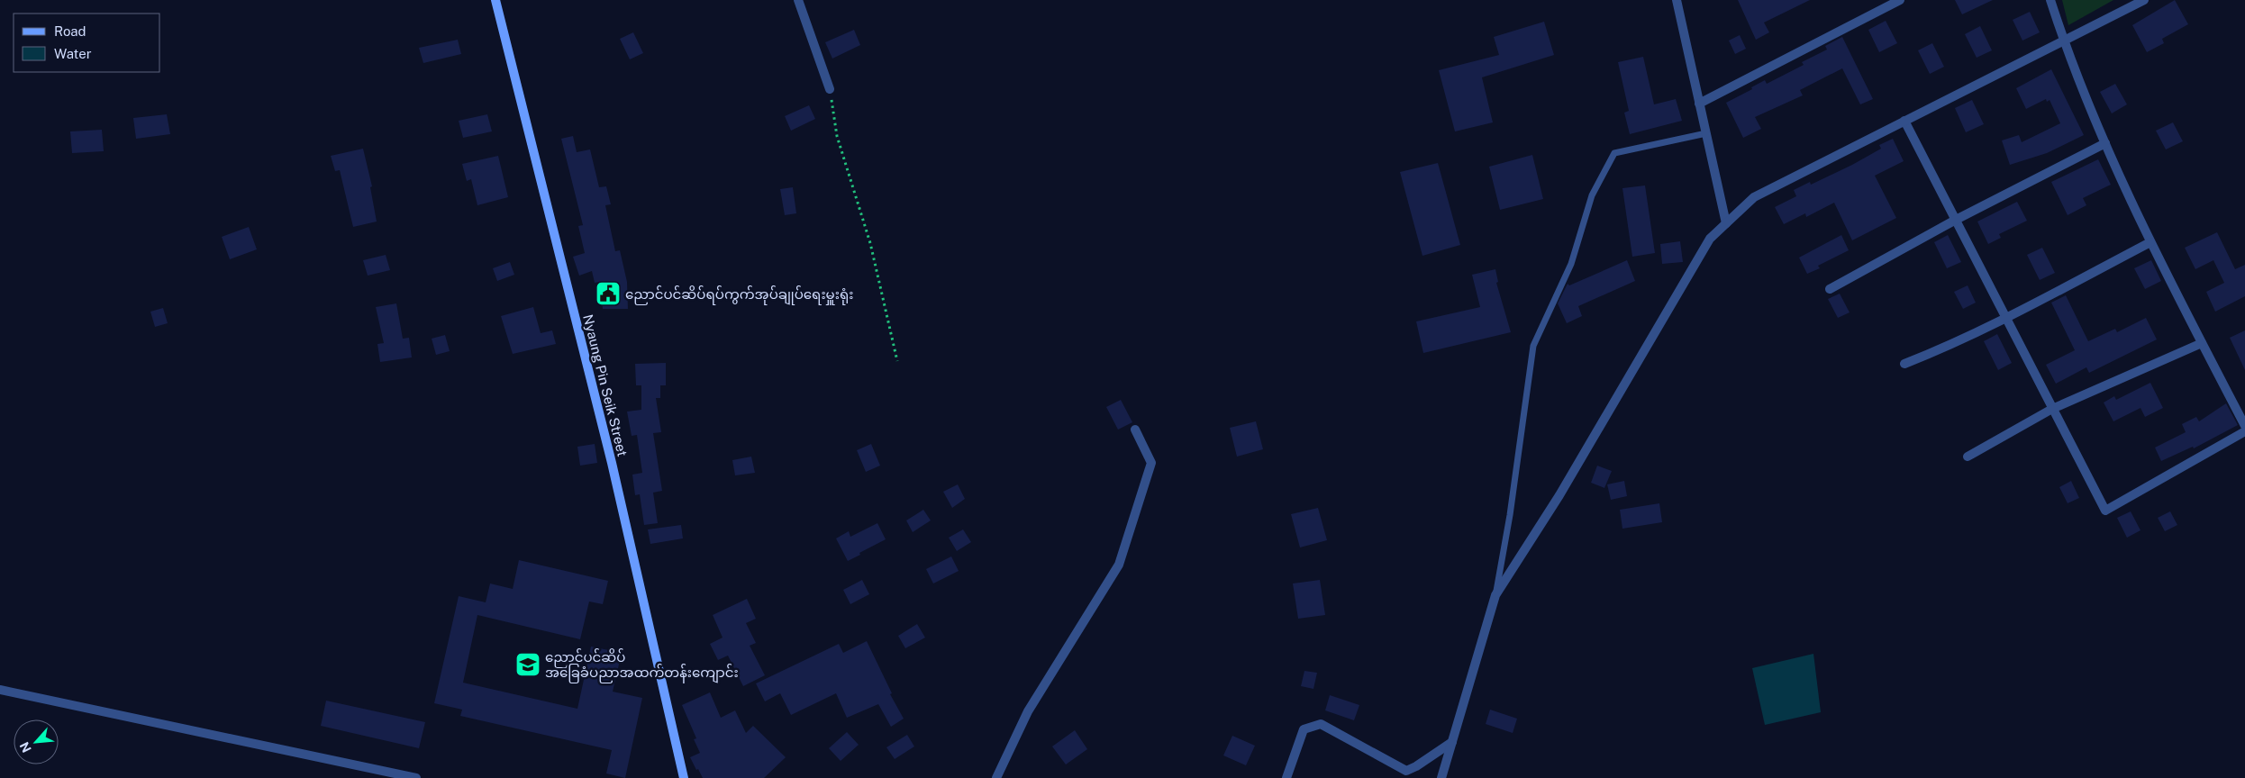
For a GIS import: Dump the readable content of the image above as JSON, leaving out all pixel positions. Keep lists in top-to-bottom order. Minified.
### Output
{"streets":{"street":["Nyaung Pin Seik Street"]},"places":{"public building":["ညောင်ပင်ဆိပ်ရပ်ကွက်အုပ်ချုပ်ရေးမှူးရုံး"],"school or university":["ညောင်ပင်ဆိပ် အခြေခံပညာအထက်တန်းကျောင်း"]},"legend":["Road","Water"],"north":"bottom left"}
